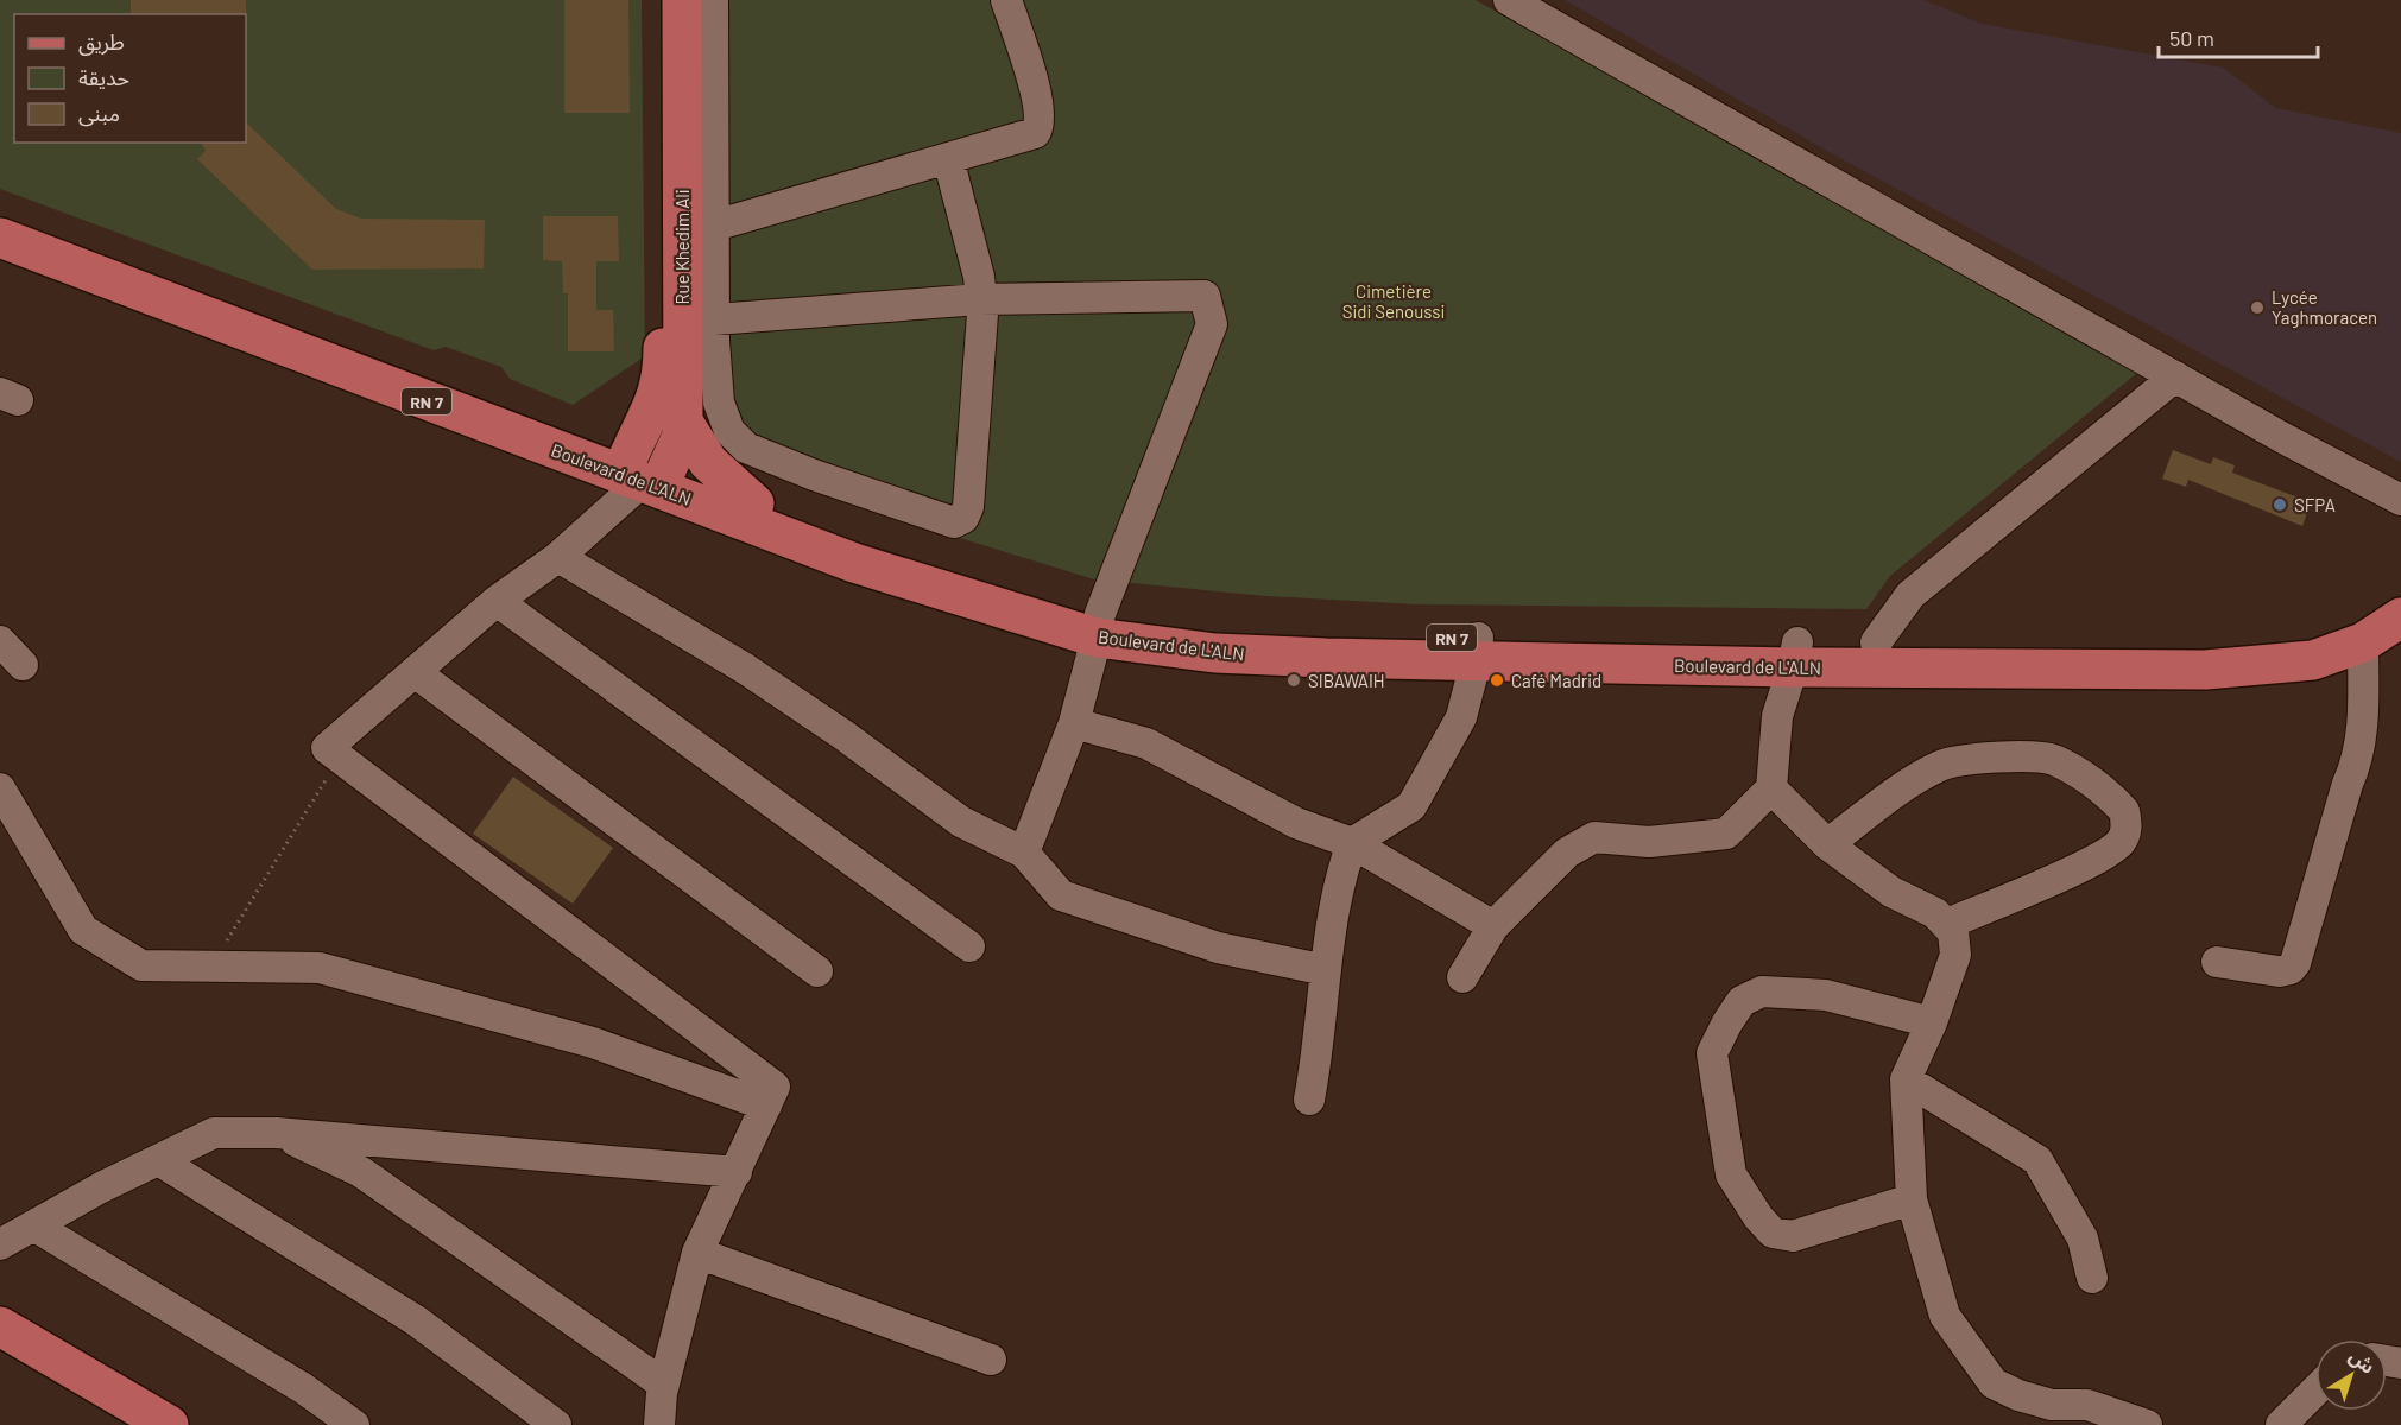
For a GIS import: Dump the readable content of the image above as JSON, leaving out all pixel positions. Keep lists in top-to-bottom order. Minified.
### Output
{"streets":{"main road":["Rue Khedim Ali","RN 7","Boulevard de L'ALN"]},"crossings":[["Rue Khedim Ali","Boulevard de L'ALN"]],"parks":["Cimetière Sidi Senoussi"],"places":["Lycée Yaghmoracen","SFPA","SIBAWAIH","Café Madrid"],"legend":["طريق","حديقة","مبنى"],"scale_bar":"50 m","north":"top right"}
